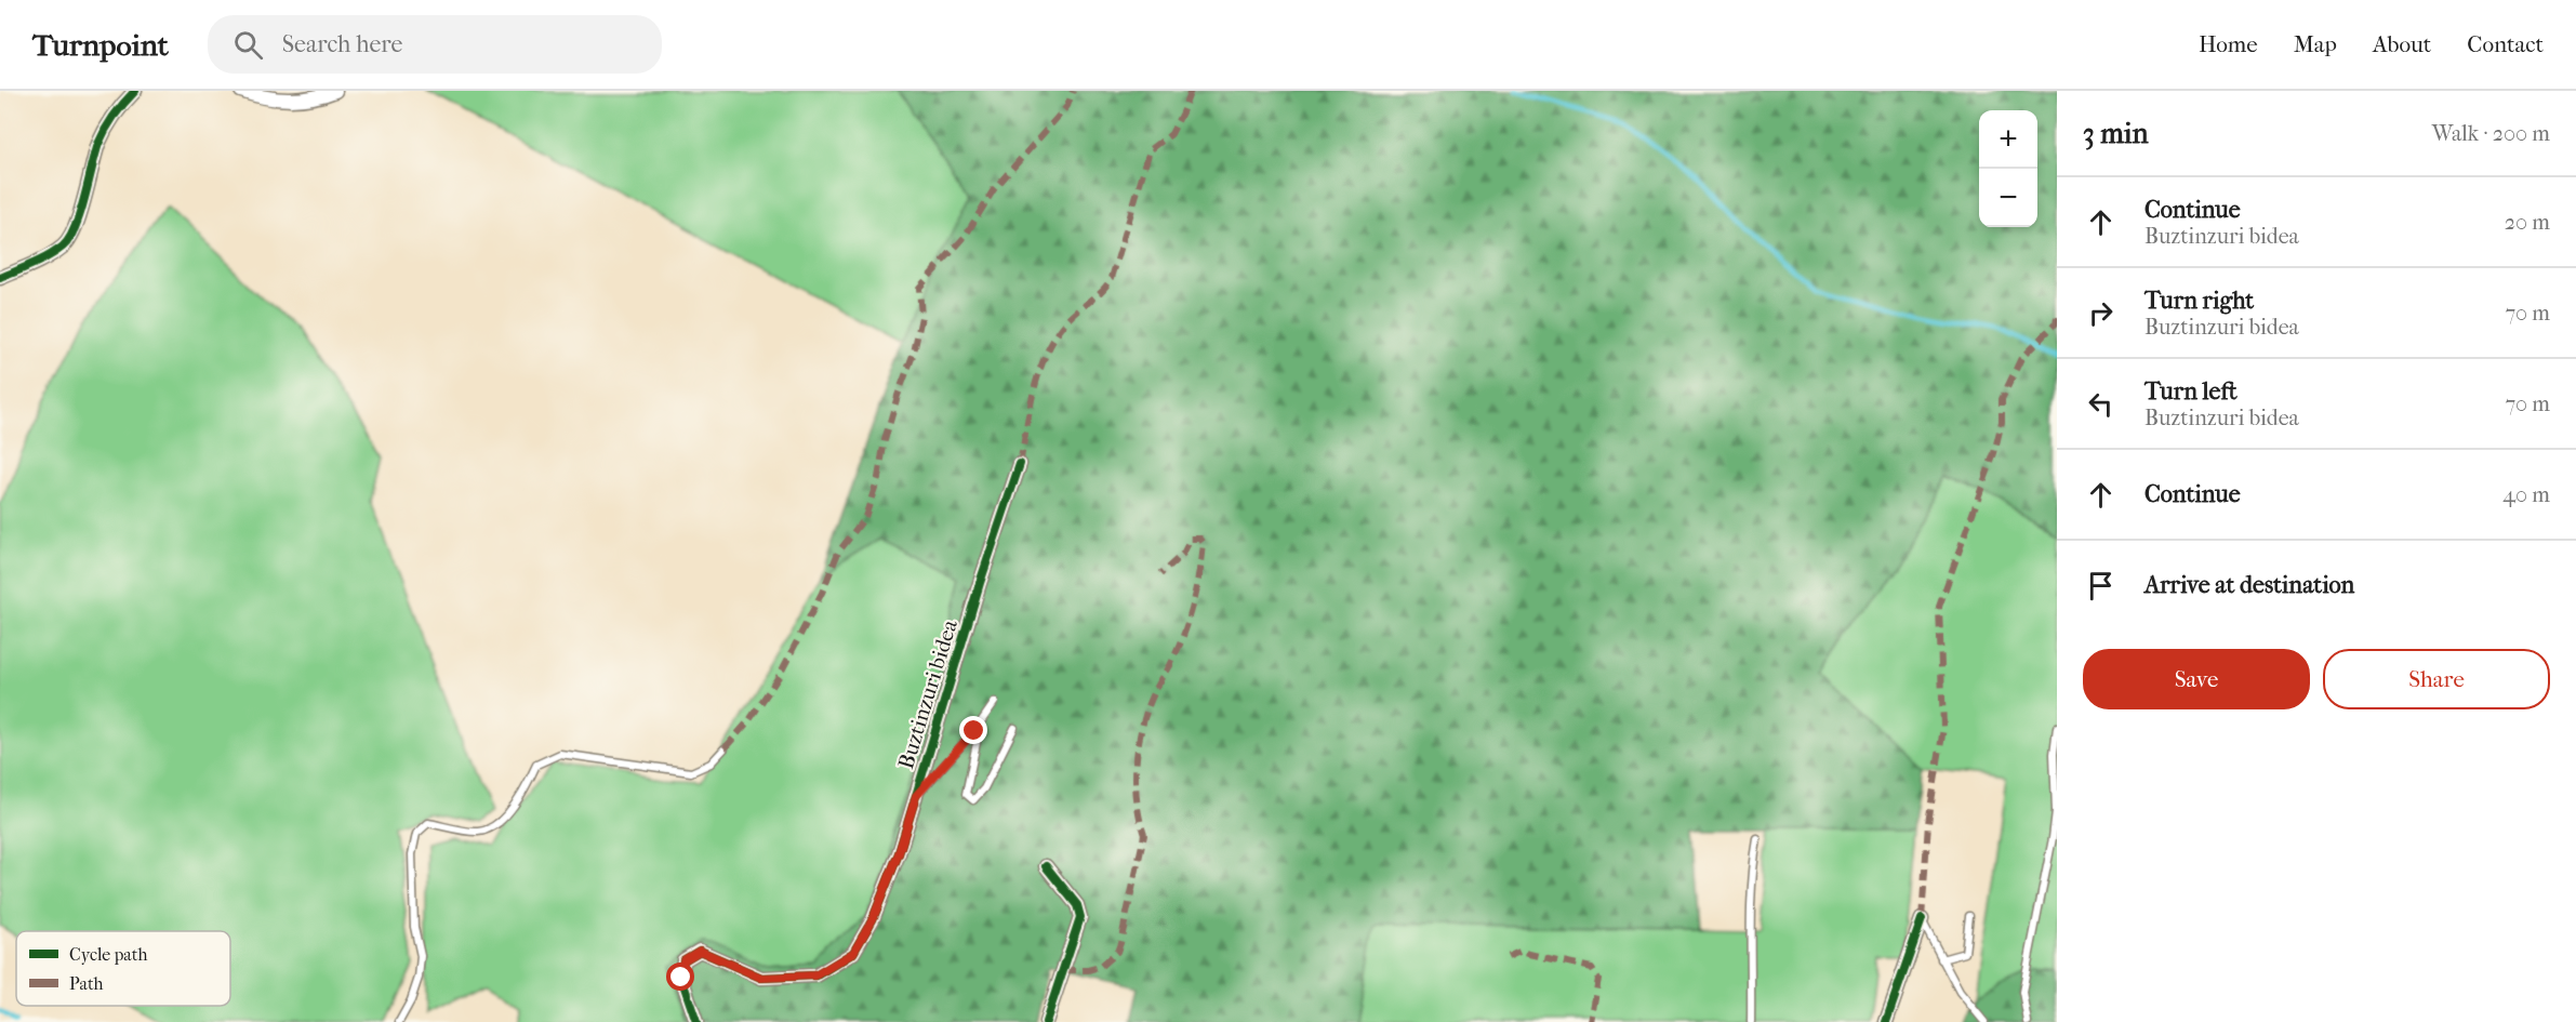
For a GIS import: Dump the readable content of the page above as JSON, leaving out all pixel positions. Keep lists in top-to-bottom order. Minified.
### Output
{"streets":{"street":["Buztinzuri bidea"]},"legend":["Cycle path","Path"],"page":{"header":"Turnpoint","search":"Search here","nav":["Home","Map","About","Contact"],"heading":["3 min","Walk · 200 m"],"map_buttons":["+","−"],"list":[["Continue","Buztinzuri bidea","20 m"],["Turn right","Buztinzuri bidea","70 m"],["Turn left","Buztinzuri bidea","70 m"],["Continue","40 m"],"Arrive at destination"],"buttons":["Save","Share"]}}
